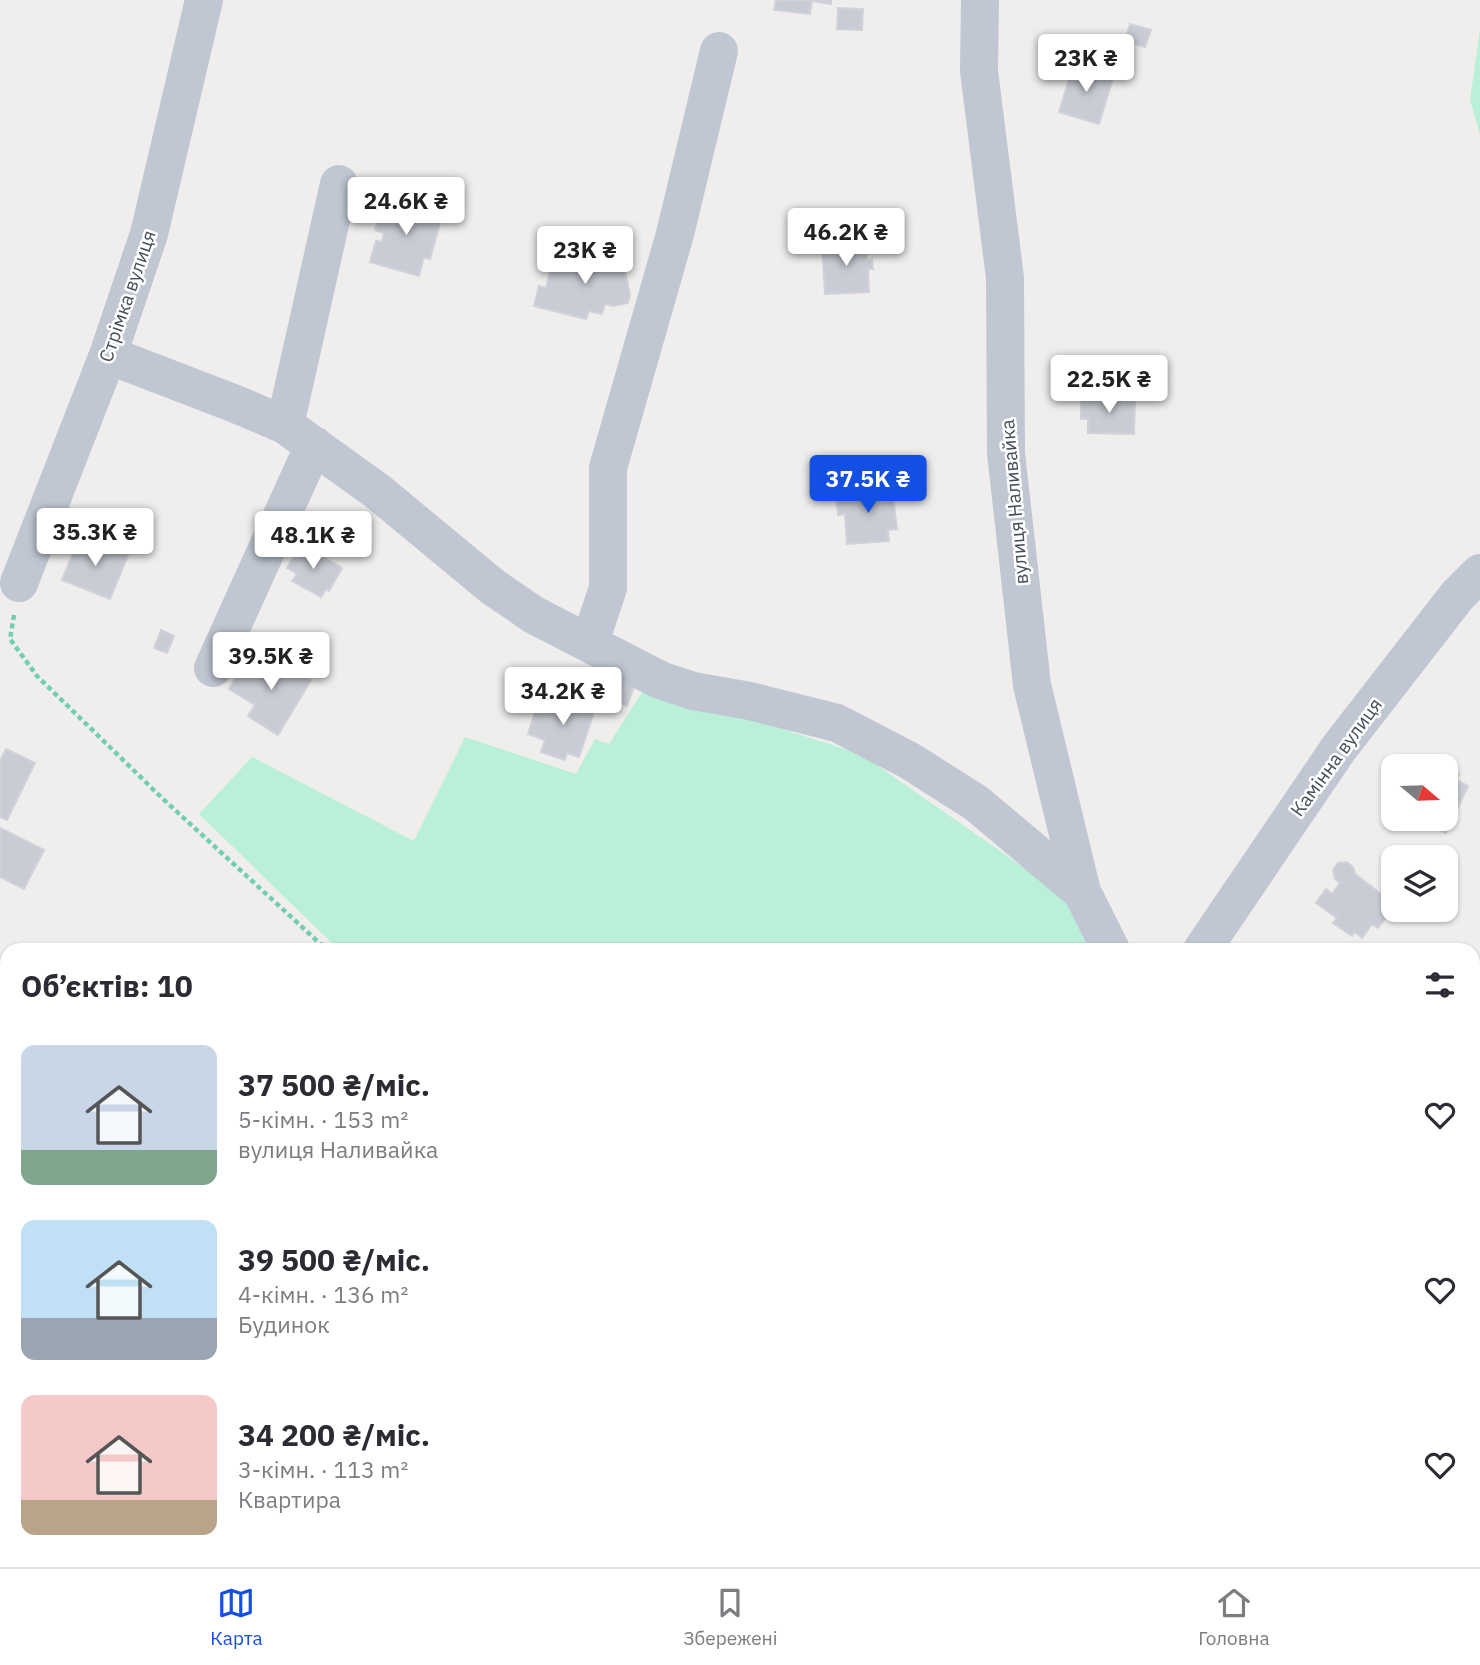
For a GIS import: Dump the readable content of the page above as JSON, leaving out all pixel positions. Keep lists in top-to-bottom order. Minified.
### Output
{"streets":{"street":["Стрімка вулиця","вулиця Наливайка","Камінна вулиця"]},"north":"right","page":{"price":["23K ₴","24.6K ₴","46.2K ₴","23K ₴","22.5K ₴","37.5K ₴","35.3K ₴","48.1K ₴","39.5K ₴","34.2K ₴"],"heading":"Об’єктів: 10","list":[{"name":"37 500 ₴/міс.","note":"5-кімн. · 153 m² · вулиця Наливайка"},{"name":"39 500 ₴/міс.","note":"4-кімн. · 136 m² · Будинок"},{"name":"34 200 ₴/міс.","note":"3-кімн. · 113 m² · Квартира"}],"tabs":["Карта","Збережені","Головна"]}}
